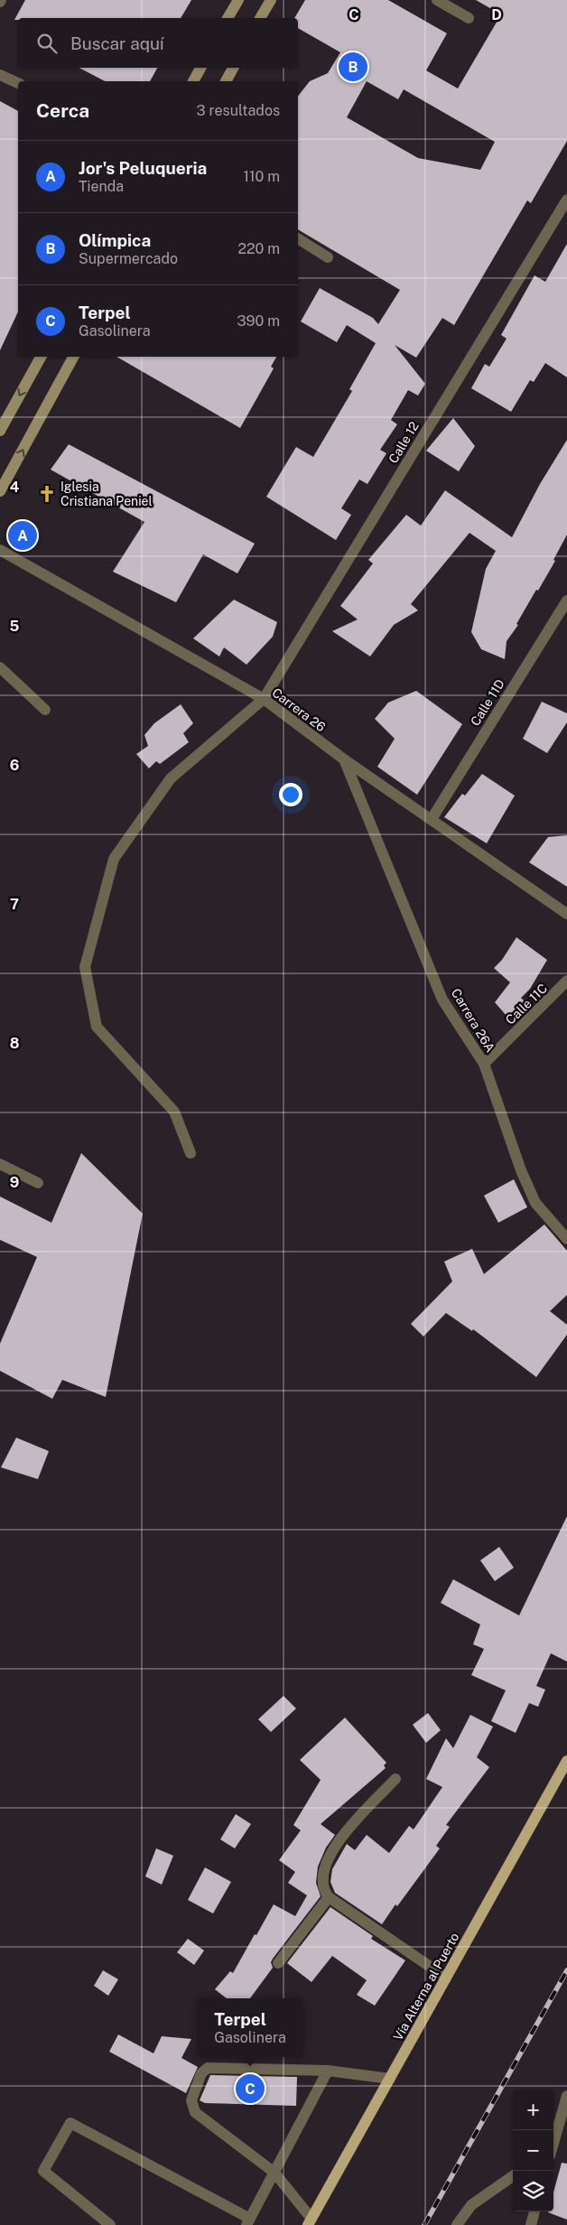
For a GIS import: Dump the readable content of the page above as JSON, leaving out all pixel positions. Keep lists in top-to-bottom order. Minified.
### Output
{"streets":{"main road":["Vía Alterna al Puerto"],"street":["Calle 12","Calle 11D","Carrera 26","Calle 11C","Carrera 26A"]},"crossings":[["Calle 12","Carrera 26"],["Calle 11D","Carrera 26"],["Carrera 26","Carrera 26A"],["Calle 11C","Carrera 26A"]],"places":{"church":["Iglesia Cristiana Peniel"]},"page":{"search":"Buscar aquí","pins":["B","A","C"],"heading":["Cerca","3 resultados"],"list":[{"mark":"A","name":"Jor's Peluqueria","note":"Tienda","value":"110 m"},{"mark":"B","name":"Olímpica","note":"Supermercado","value":"220 m"},{"mark":"C","name":"Terpel","note":"Gasolinera","value":"390 m"}],"popup":["Terpel","Gasolinera"],"map_buttons":["+","−"]},"grid":{"columns":["C","D"],"rows":["4","5","6","7","8","9"]}}
